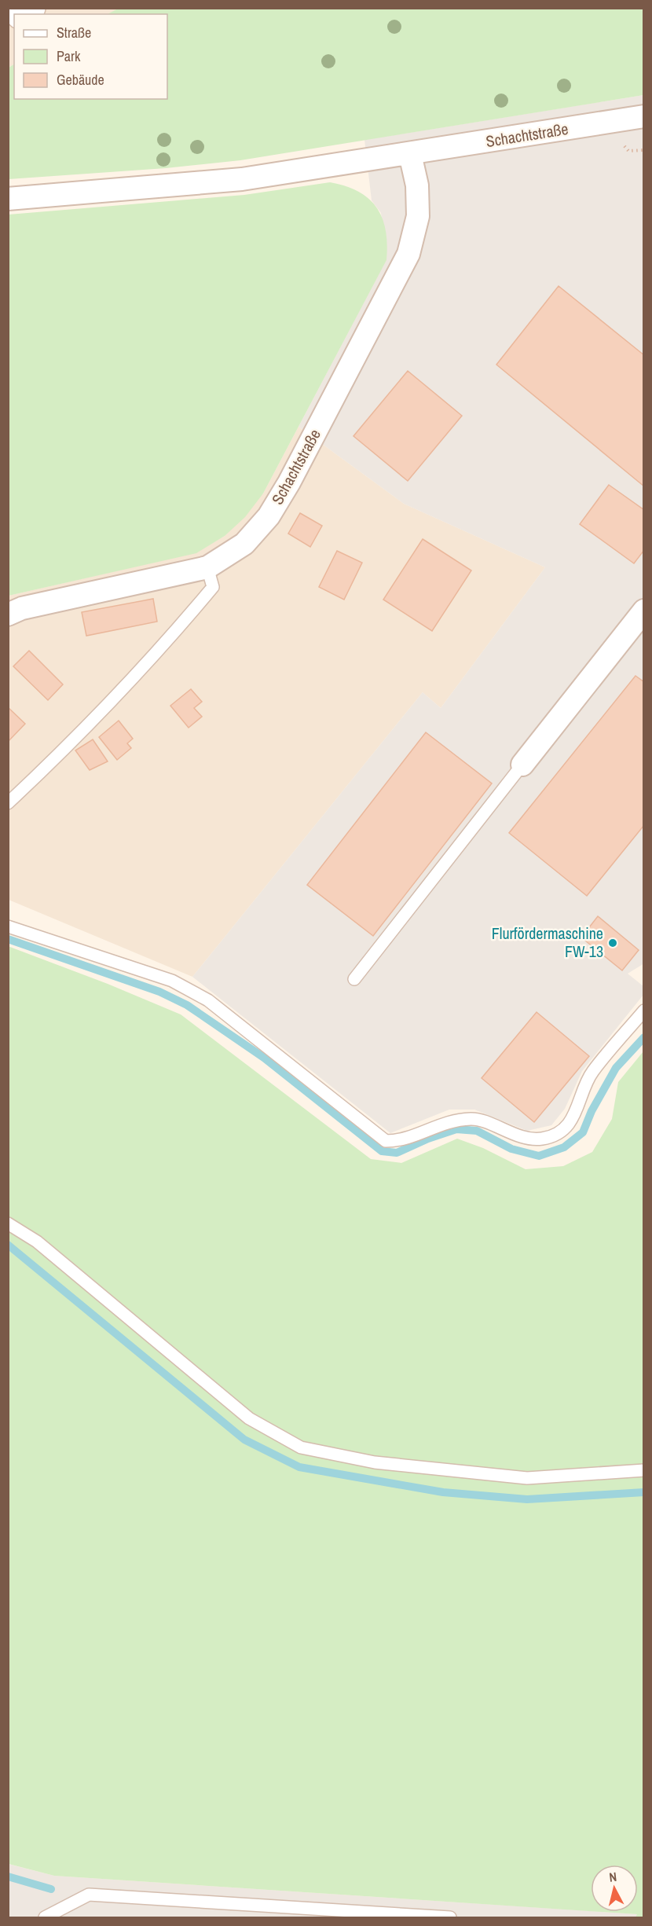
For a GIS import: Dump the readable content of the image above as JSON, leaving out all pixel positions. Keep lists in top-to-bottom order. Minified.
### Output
{"streets":{"street":["Schachtstraße"]},"places":["Flurfördermaschine FW-13"],"legend":["Straße","Park","Gebäude"],"north":"top"}
